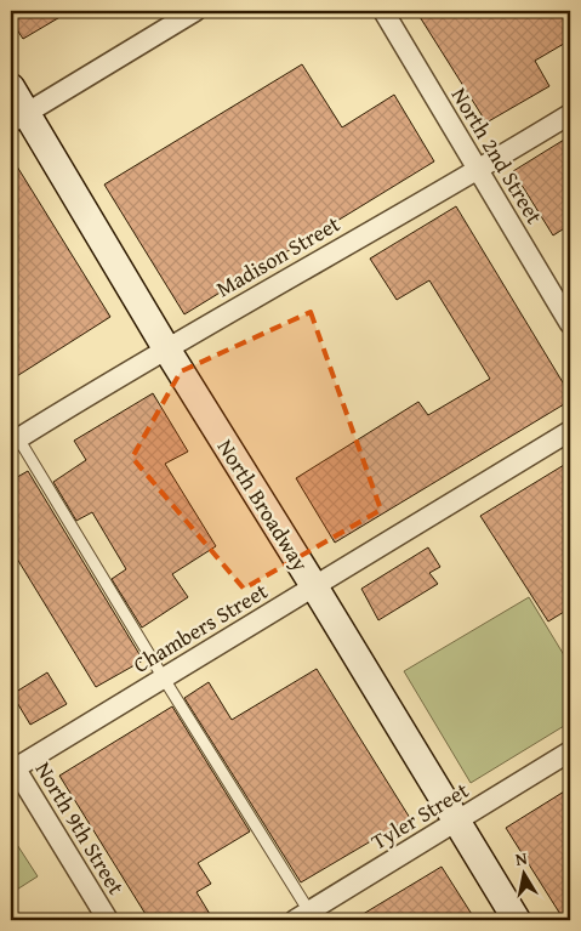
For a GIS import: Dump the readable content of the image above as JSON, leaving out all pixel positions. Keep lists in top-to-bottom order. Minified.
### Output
{"streets":{"main road":["North Broadway"],"street":["North 2nd Street","Madison Street","Chambers Street","Tyler Street","North 9th Street"]},"crossings":[["North 2nd Street","Madison Street"],["Madison Street","North Broadway"],["North Broadway","Chambers Street"],["North Broadway","Tyler Street"],["Chambers Street","North 9th Street"]],"north":"top"}
